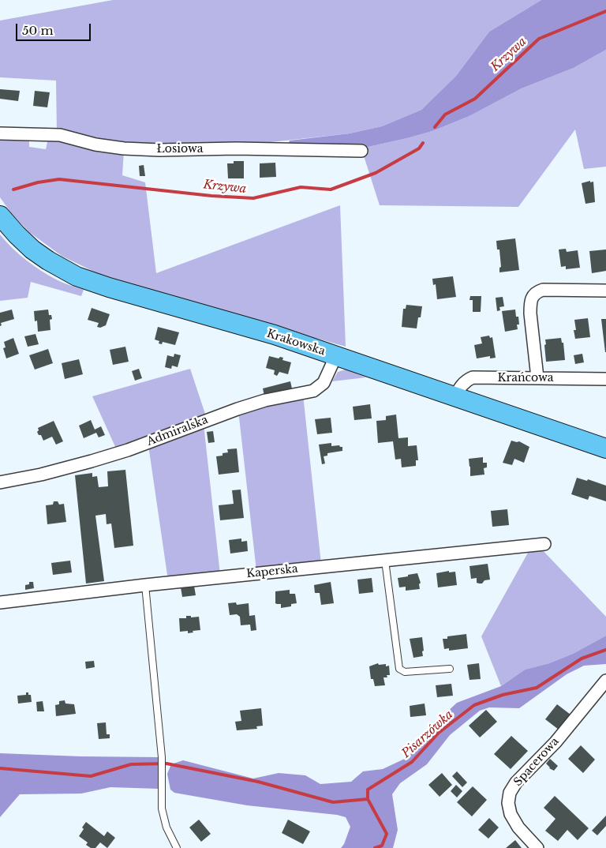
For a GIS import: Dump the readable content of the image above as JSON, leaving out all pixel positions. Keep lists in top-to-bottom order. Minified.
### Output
{"streets":{"main road":["Krakowska"],"street":["Łosiowa","Krańcowa","Admiralska","Kaperska","Spacerowa"]},"crossings":[["Krakowska","Krańcowa"],["Krakowska","Admiralska"]],"water":["Krzywa","Pisarzówka"],"scale_bar":"50 m"}
